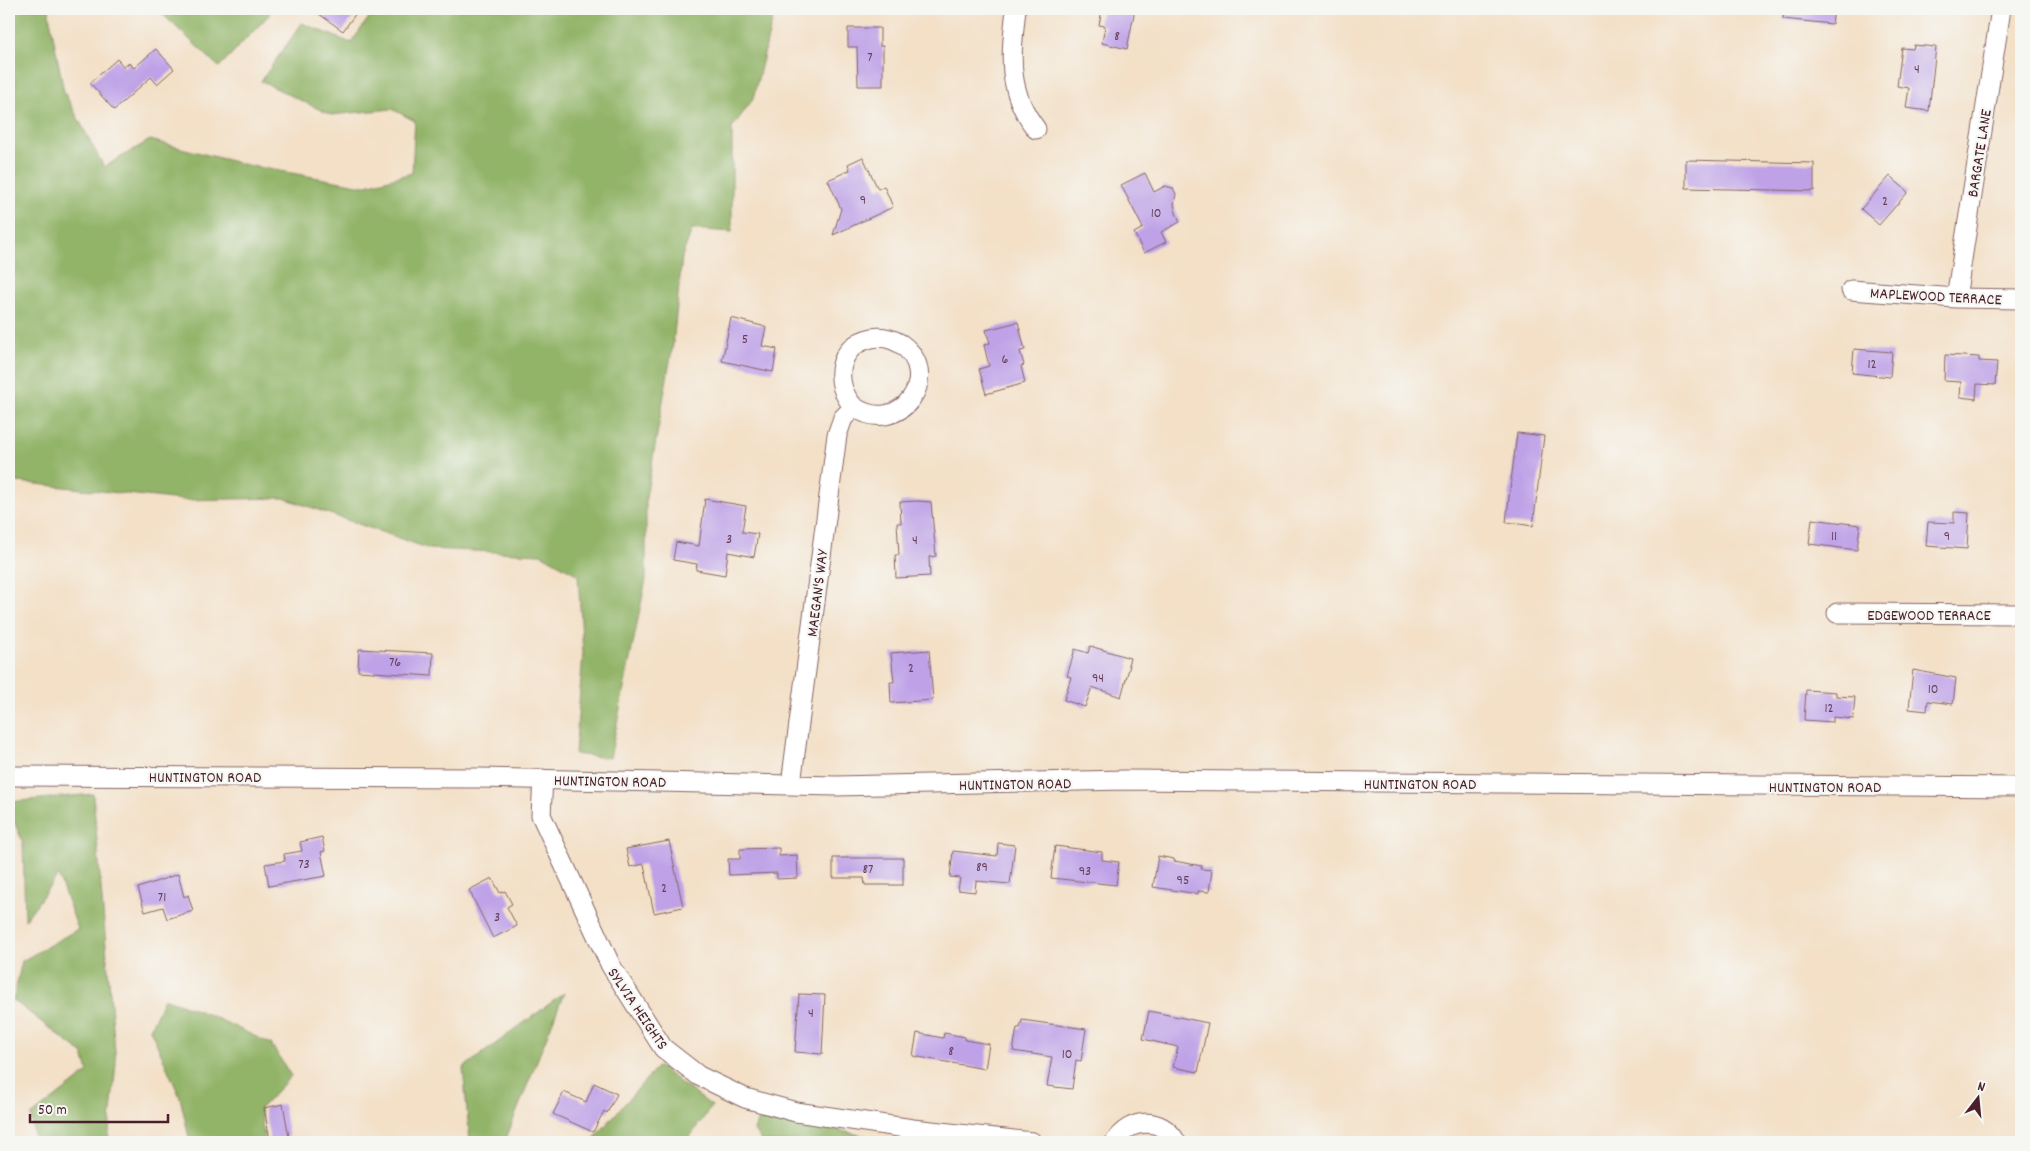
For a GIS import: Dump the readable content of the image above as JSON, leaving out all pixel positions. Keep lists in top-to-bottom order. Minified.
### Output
{"streets":{"street":["BARGATE LANE","MAPLEWOOD TERRACE","MAEGAN'S WAY","EDGEWOOD TERRACE","HUNTINGTON ROAD","SYLVIA HEIGHTS"]},"crossings":[["BARGATE LANE","MAPLEWOOD TERRACE"],["MAEGAN'S WAY","HUNTINGTON ROAD"],["HUNTINGTON ROAD","SYLVIA HEIGHTS"]],"house_numbers":["8","7","4","9","2","10","5","6","12","11","9","3","4","76","2","94","10","12","73","89","87","93","95","2","71","3","4","8","10"],"scale_bar":"50 m","north":"top"}
